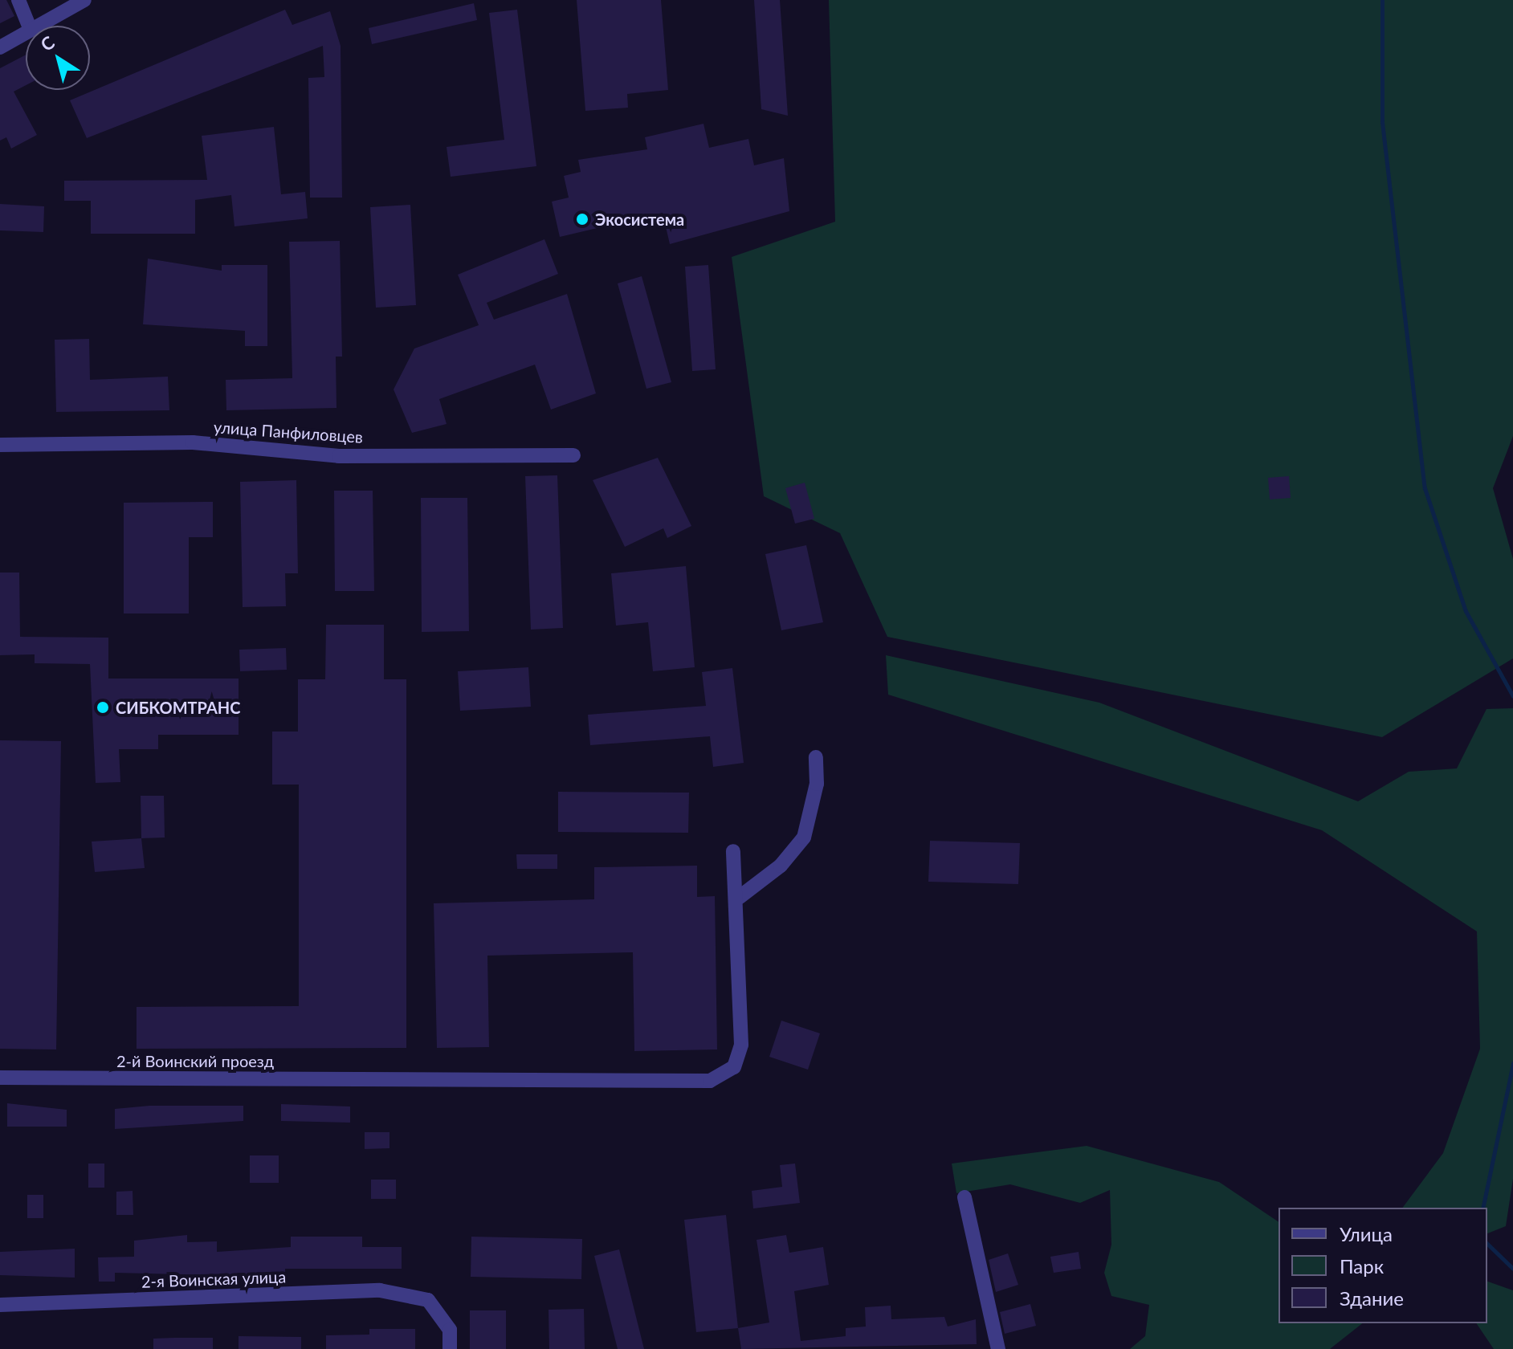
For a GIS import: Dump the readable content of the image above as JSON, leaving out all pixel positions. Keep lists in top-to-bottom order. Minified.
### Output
{"streets":{"street":["улица Панфиловцев","2-й Воинский проезд","2-я Воинская улица"]},"places":["Экосистема","СИБКОМТРАНС"],"legend":["Улица","Парк","Здание"],"north":"top left"}
